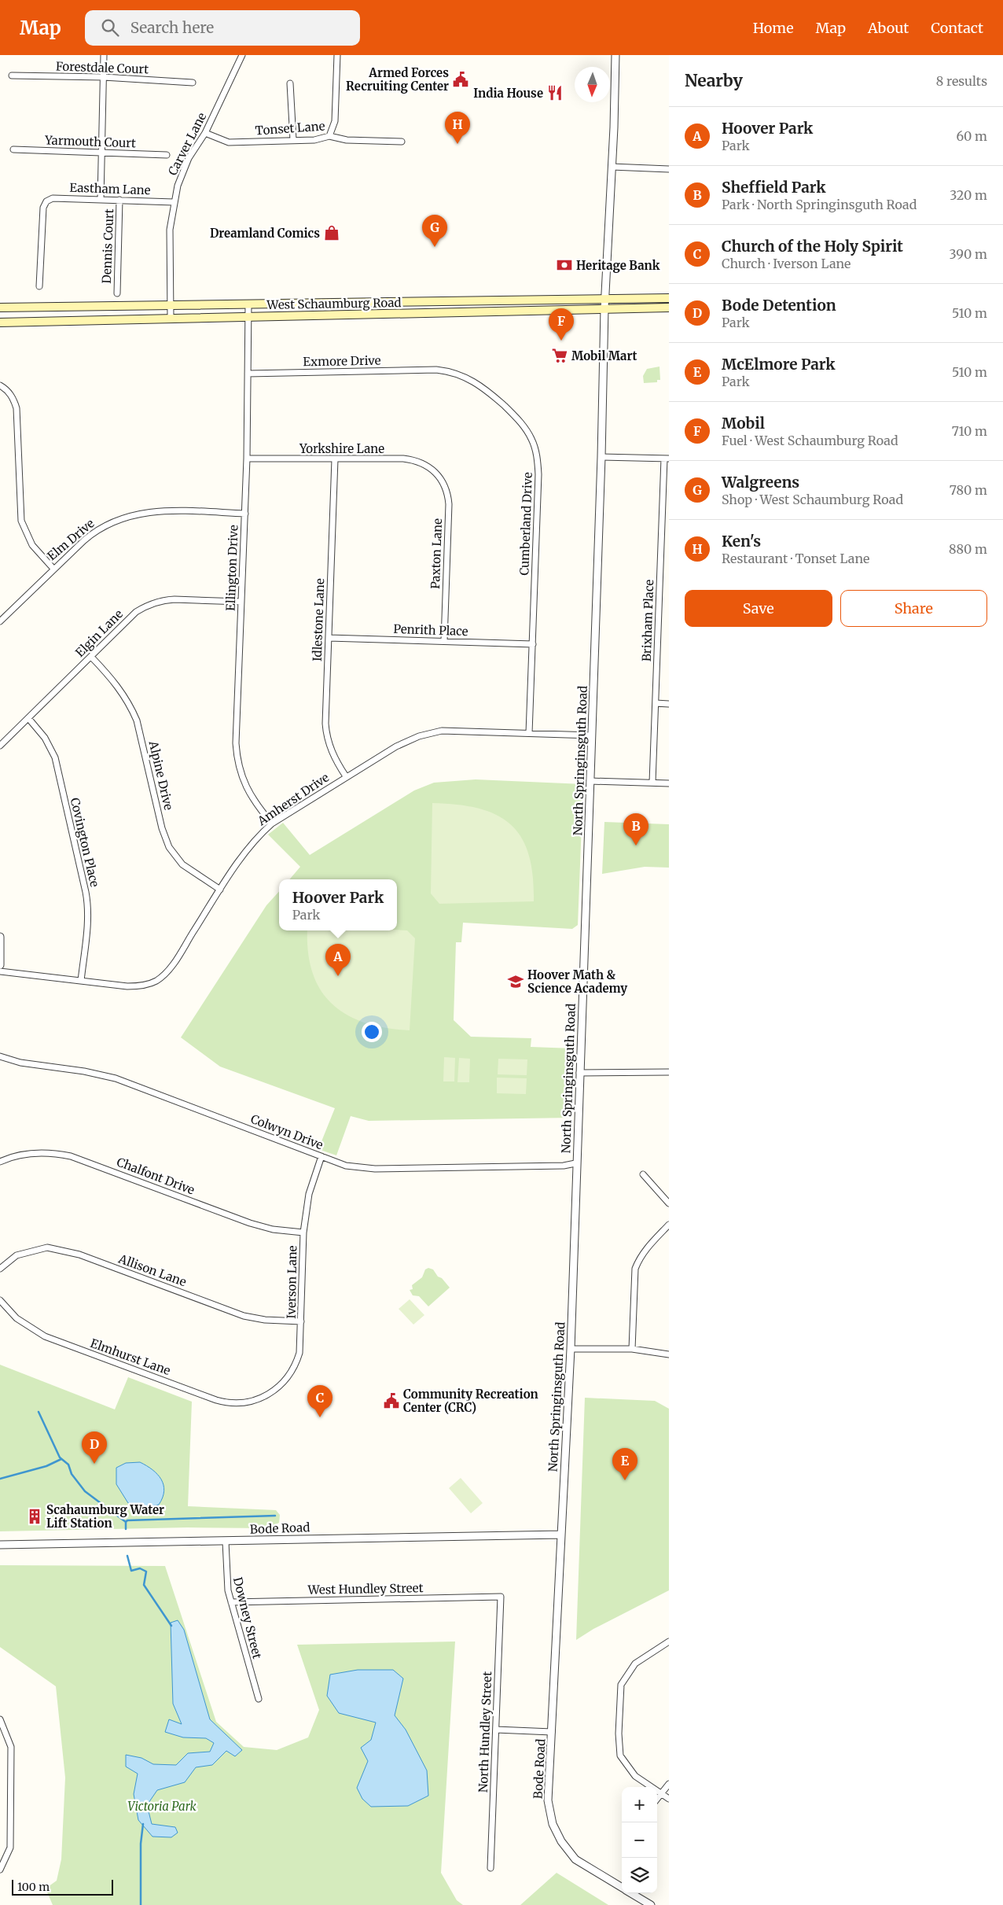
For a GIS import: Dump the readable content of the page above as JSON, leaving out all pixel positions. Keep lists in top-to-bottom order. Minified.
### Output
{"streets":{"main road":["West Schaumburg Road"],"street":["Forestdale Court","Tonset Lane","Yarmouth Court","Carver Lane","Eastham Lane","Dennis Court","Exmore Drive","Yorkshire Lane","Cumberland Drive","Elm Drive","Paxton Lane","Ellington Drive","Idlestone Lane","Brixham Place","Penrith Place","Elgin Lane","North Springinsguth Road","Alpine Drive","Amherst Drive","Covington Place","Colwyn Drive","Chalfont Drive","Allison Lane","Iverson Lane","Elmhurst Lane","Bode Road","West Hundley Street","Downey Street","North Hundley Street"]},"crossings":[["Tonset Lane","Carver Lane"],["Carver Lane","Eastham Lane"],["Carver Lane","West Schaumburg Road"],["Eastham Lane","Dennis Court"],["West Schaumburg Road","Ellington Drive"],["West Schaumburg Road","North Springinsguth Road"],["Exmore Drive","Cumberland Drive"],["Exmore Drive","Ellington Drive"],["Yorkshire Lane","Paxton Lane"],["Yorkshire Lane","Ellington Drive"],["Yorkshire Lane","Idlestone Lane"],["Cumberland Drive","Penrith Place"],["Cumberland Drive","Amherst Drive"],["Elm Drive","Ellington Drive"],["Paxton Lane","Penrith Place"],["Ellington Drive","Elgin Lane"],["Ellington Drive","Amherst Drive"],["Idlestone Lane","Penrith Place"],["Idlestone Lane","Amherst Drive"],["Elgin Lane","Alpine Drive"],["Elgin Lane","Covington Place"],["North Springinsguth Road","Amherst Drive"],["North Springinsguth Road","Colwyn Drive"],["North Springinsguth Road","Bode Road"],["Alpine Drive","Amherst Drive"],["Amherst Drive","Covington Place"],["Colwyn Drive","Iverson Lane"],["Chalfont Drive","Iverson Lane"],["Allison Lane","Iverson Lane"],["Iverson Lane","Elmhurst Lane"],["Bode Road","Downey Street"],["West Hundley Street","Downey Street"],["West Hundley Street","North Hundley Street"]],"parks":["Victoria Park"],"places":{"public building":["Armed Forces Recruiting Center","Community Recreation Center (CRC)"],"restaurant":["India House"],"shop":["Dreamland Comics"],"bank":["Heritage Bank"],"supermarket":["Mobil Mart"],"school or university":["Hoover Math & Science Academy"],"building":["Scahaumburg Water Lift Station"]},"scale_bar":"100 m","north":"bottom","page":{"header":"Map","search":"Search here","nav":["Home","Map","About","Contact"],"heading":["Nearby","8 results"],"list":[{"mark":"A","name":"Hoover Park","note":"Park","value":"60 m"},{"mark":"B","name":"Sheffield Park","note":"Park · North Springinsguth Road","value":"320 m"},{"mark":"C","name":"Church of the Holy Spirit","note":"Church · Iverson Lane","value":"390 m"},{"mark":"D","name":"Bode Detention","note":"Park","value":"510 m"},{"mark":"E","name":"McElmore Park","note":"Park","value":"510 m"},{"mark":"F","name":"Mobil","note":"Fuel · West Schaumburg Road","value":"710 m"},{"mark":"G","name":"Walgreens","note":"Shop · West Schaumburg Road","value":"780 m"},{"mark":"H","name":"Ken's","note":"Restaurant · Tonset Lane","value":"880 m"}],"pins":["H","G","F","B","A","C","D","E"],"buttons":["Save","Share"],"popup":["Hoover Park","Park"],"map_buttons":["+","−"],"scale":"100 m"}}
